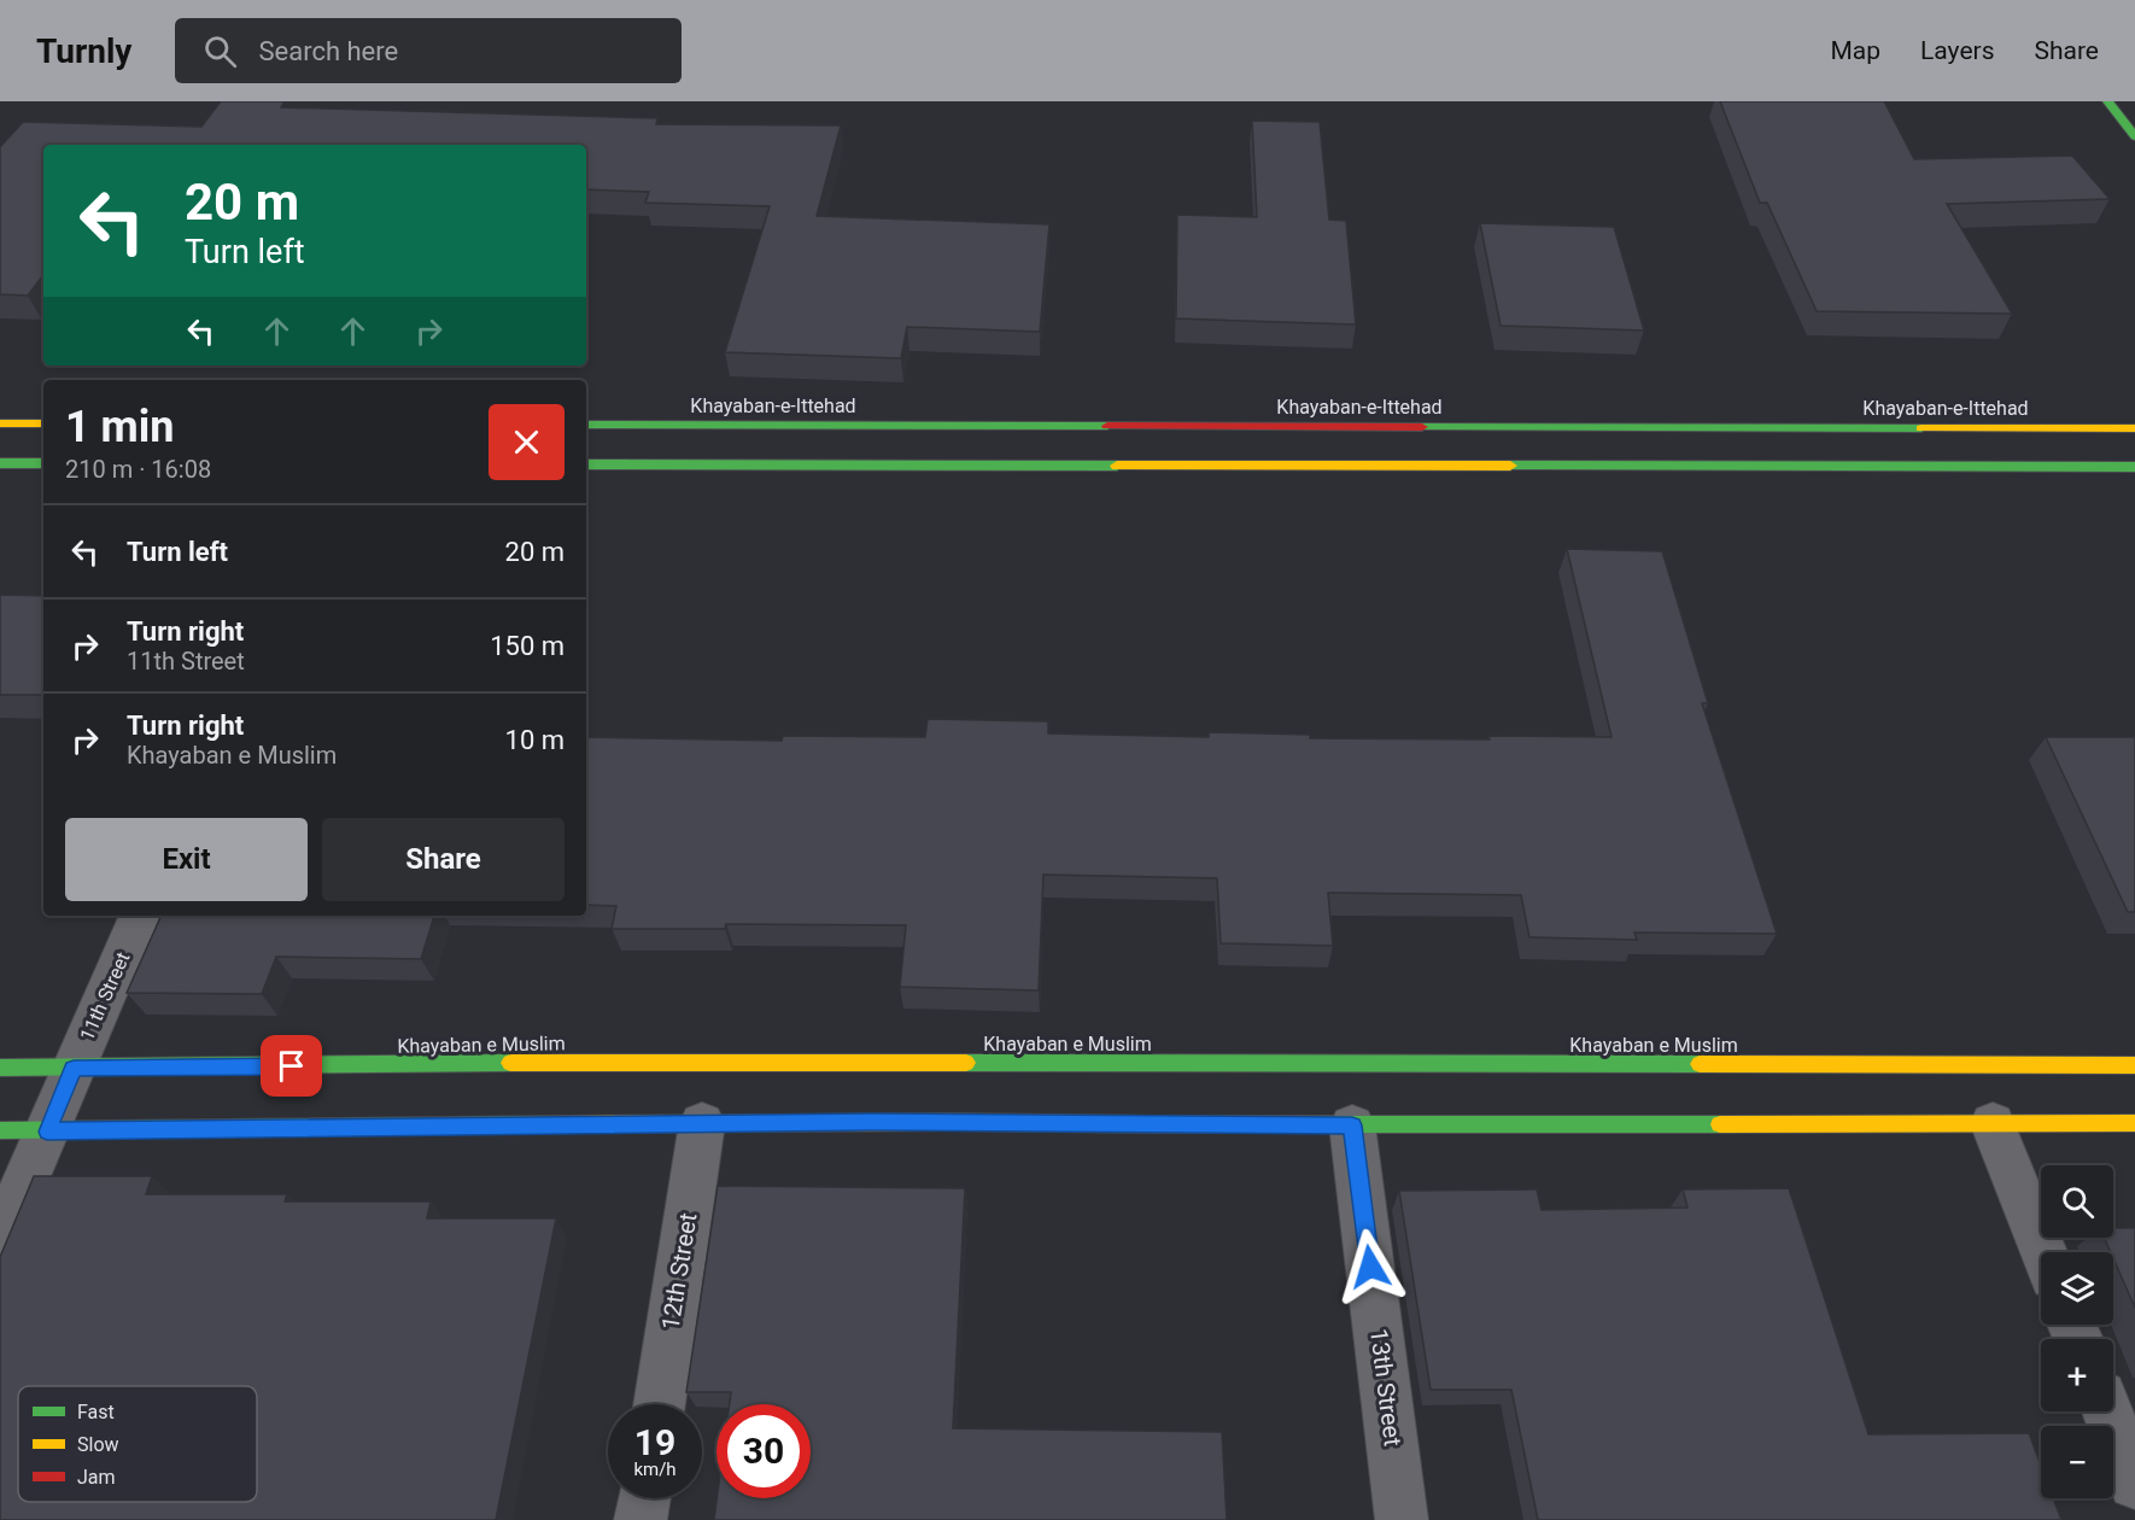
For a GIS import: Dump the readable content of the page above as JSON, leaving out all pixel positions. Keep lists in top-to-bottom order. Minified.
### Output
{"streets":{"main road":["Khayaban-e-Ittehad","Khayaban e Muslim"],"street":["11th Street","12th Street","13th Street"]},"crossings":[["11th Street","Khayaban e Muslim"]],"legend":["Fast","Slow","Jam"],"page":{"header":"Turnly","search":"Search here","nav":["Map","Layers","Share"],"turn":["20 m","Turn left"],"heading":["1 min","210 m · 16:08"],"list":[{"name":"Turn left","value":"20 m"},{"name":"Turn right","note":"11th Street","value":"150 m"},{"name":"Turn right","note":"Khayaban e Muslim","value":"10 m"}],"buttons":["Exit","Share"],"map_buttons":["+","−"],"speed":"19 km/h","limit":"30"}}
